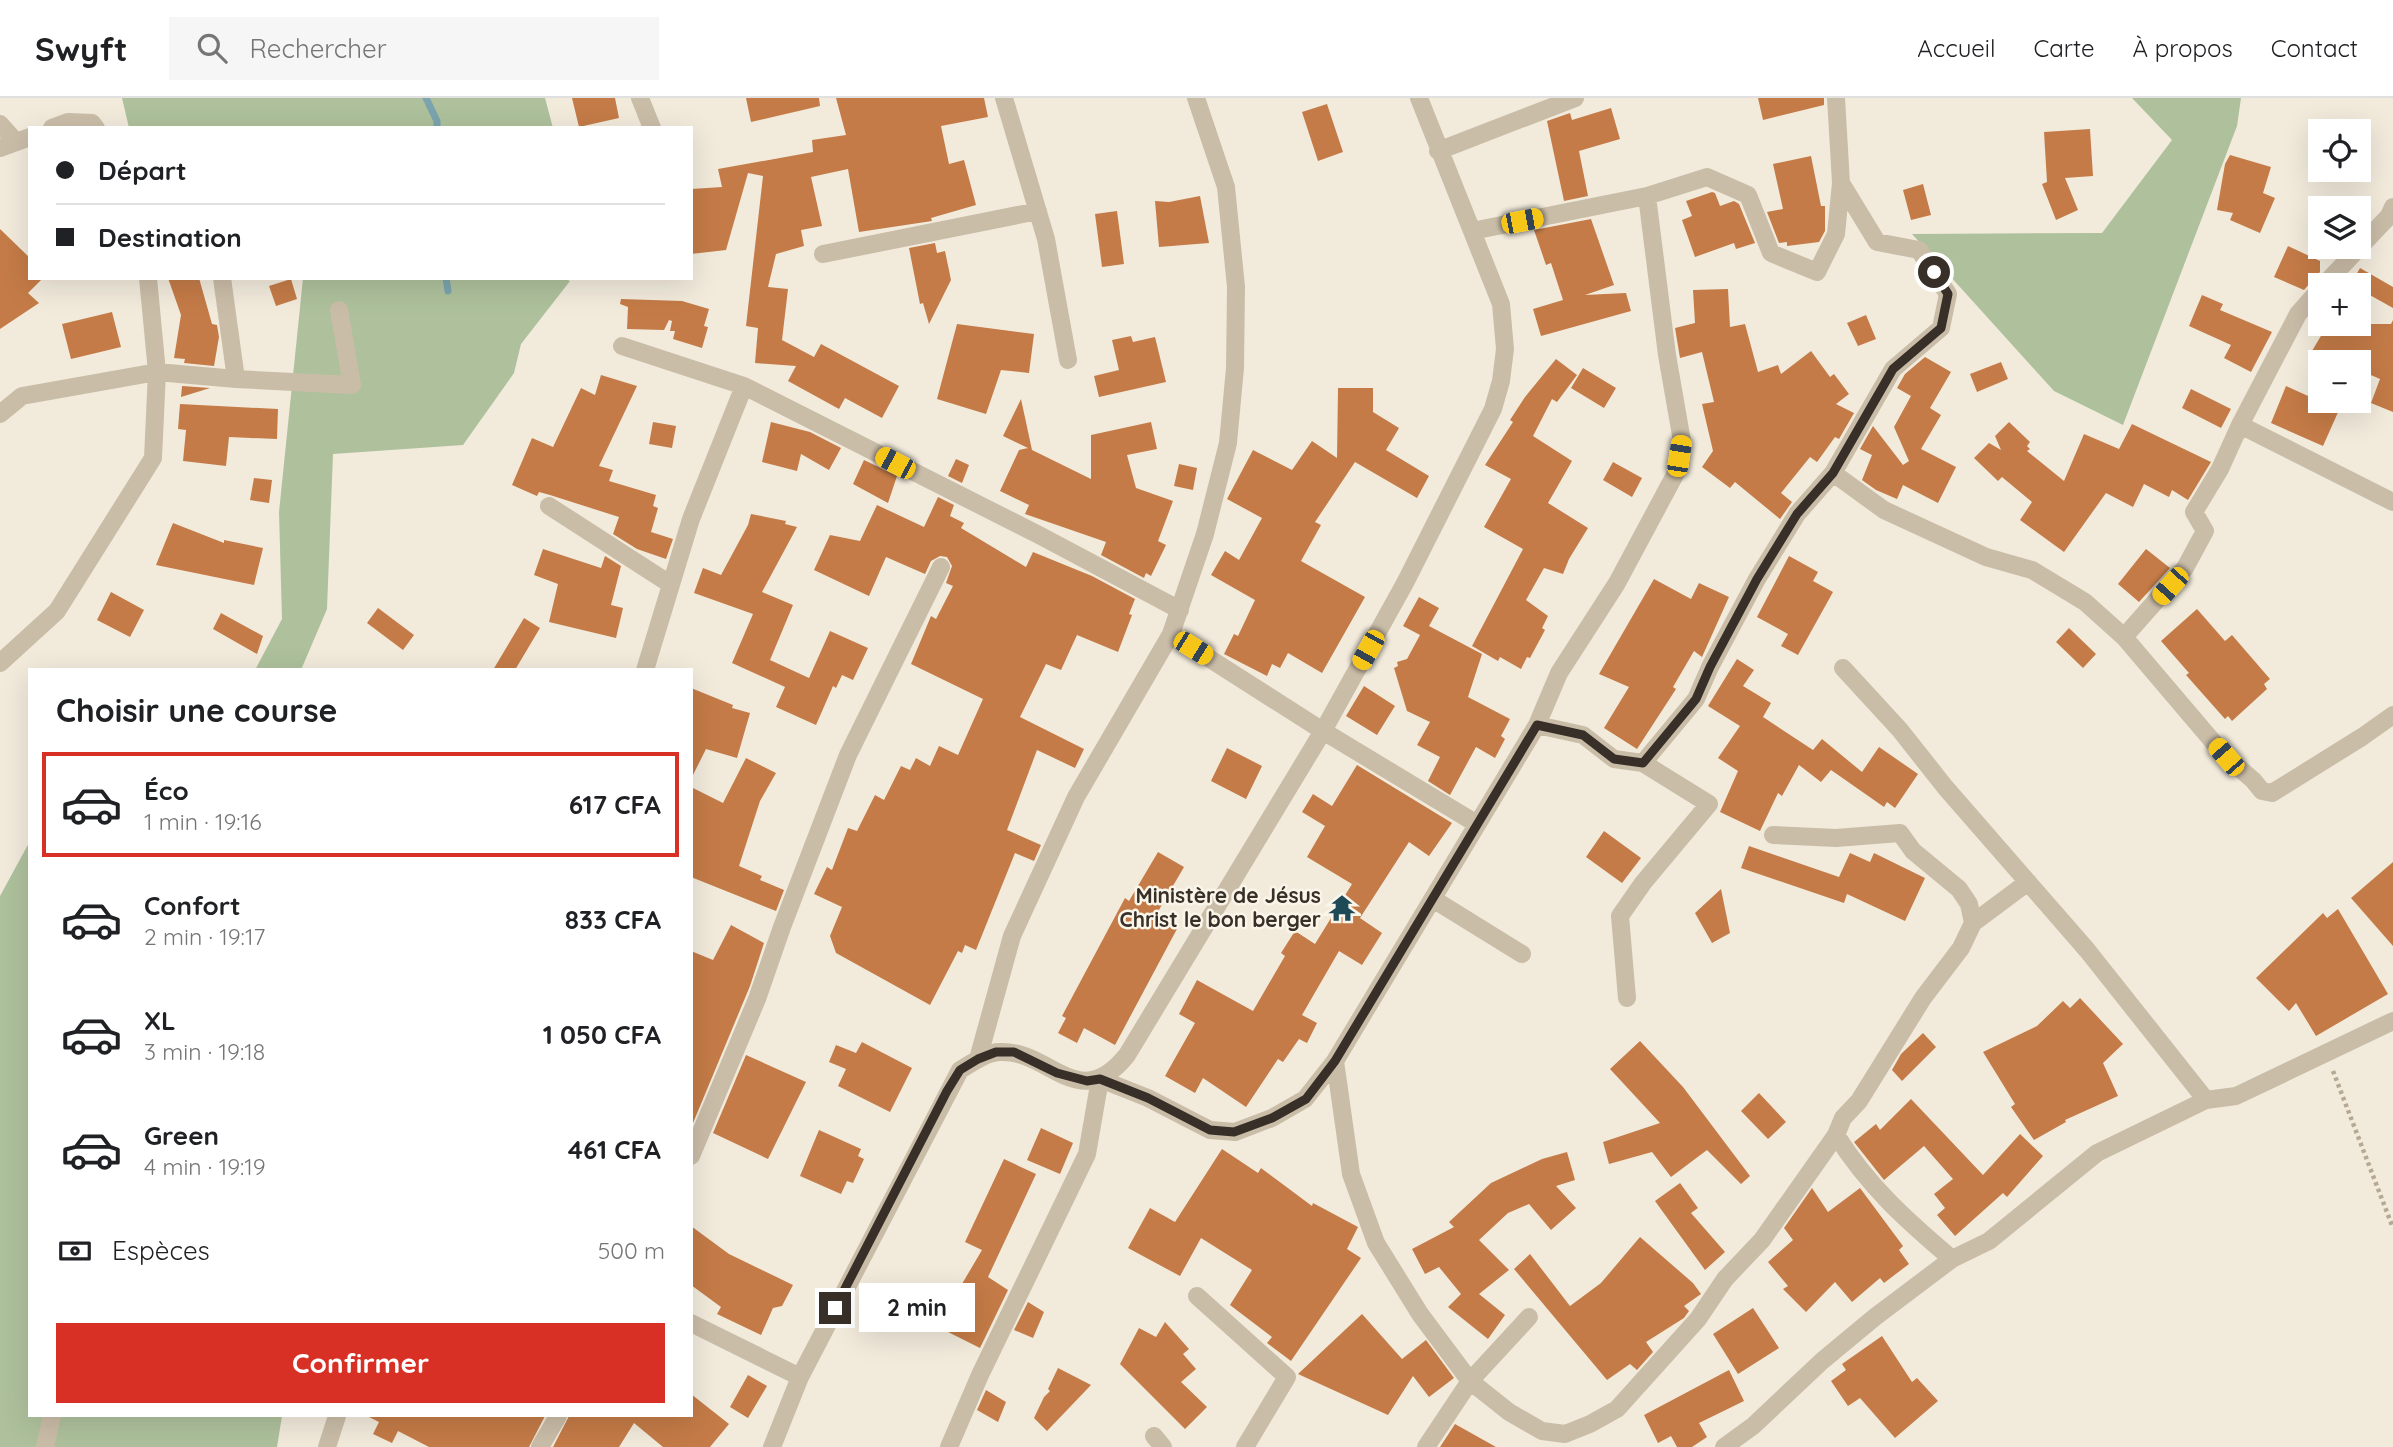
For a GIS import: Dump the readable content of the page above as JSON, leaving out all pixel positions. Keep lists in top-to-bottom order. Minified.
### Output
{"places":{"temple":["Ministère de Jésus Christ le bon berger"]},"page":{"header":"Swyft","search":"Rechercher","nav":["Accueil","Carte","À propos","Contact"],"map_buttons":["+","−"],"banner":["Départ","Destination"],"heading":"Choisir une course","list":[{"name":"Éco","note":"1 min · 19:16","value":"617 CFA"},{"name":"Confort","note":"2 min · 19:17","value":"833 CFA"},{"name":"XL","note":"3 min · 19:18","value":"1 050 CFA"},{"name":"Green","note":"4 min · 19:19","value":"461 CFA"}],"pay":["Espèces","500 m"],"bubble":"2 min","buttons":"Confirmer"}}
